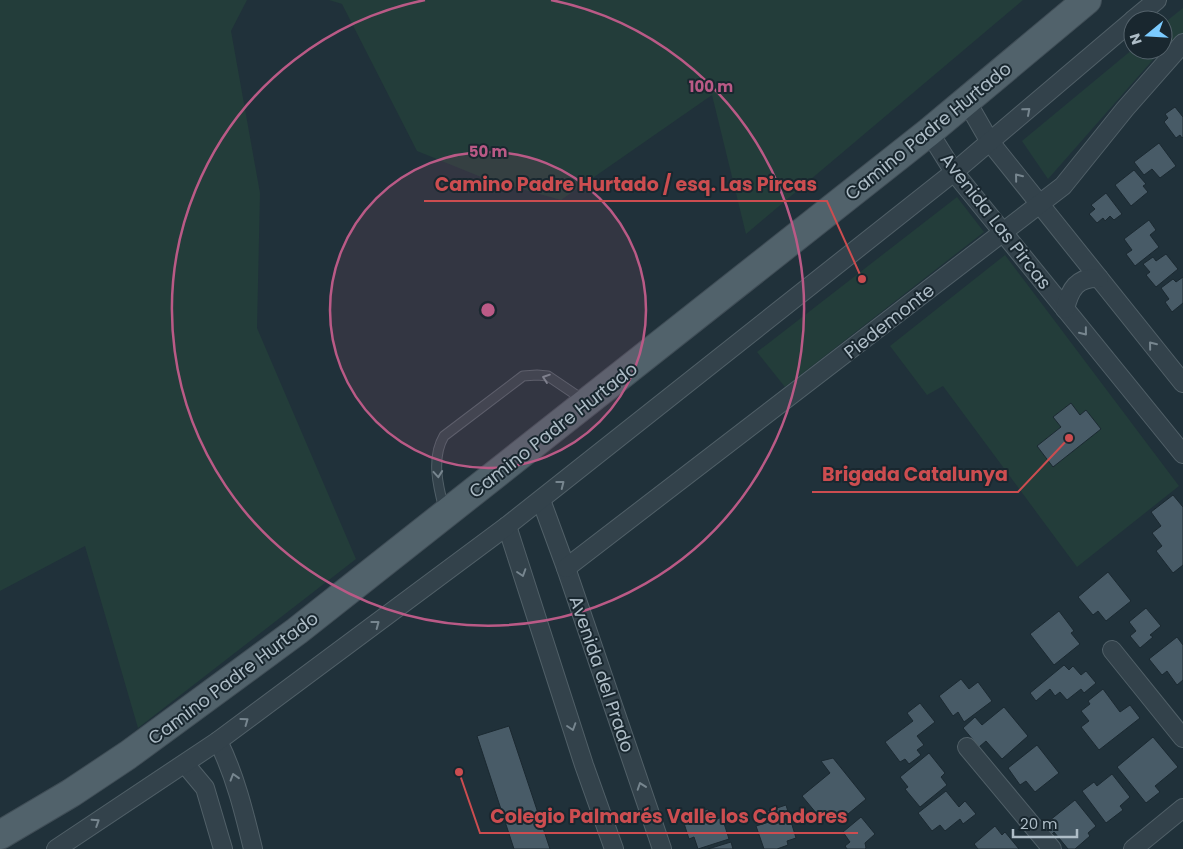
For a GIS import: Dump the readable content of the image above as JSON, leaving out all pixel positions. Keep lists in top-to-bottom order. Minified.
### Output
{"streets":{"main road":["Camino Padre Hurtado"],"street":["Avenida Las Pircas","Piedemonte","Avenida del Prado"]},"crossings":[["Camino Padre Hurtado","Avenida Las Pircas"],["Avenida Las Pircas","Piedemonte"],["Piedemonte","Avenida del Prado"]],"places":["Camino Padre Hurtado / esq. Las Pircas","Brigada Catalunya","Colegio Palmarés Valle los Cóndores"],"scale_bar":"20 m","north":"left","rings":["100 m","50 m"]}
